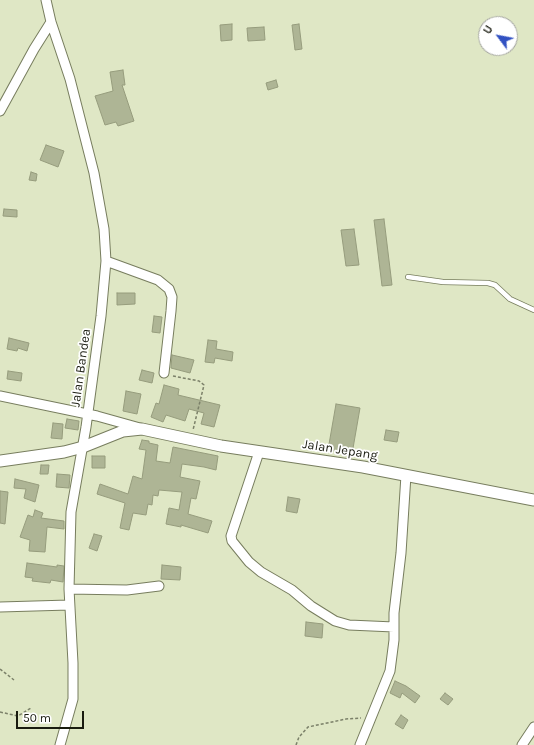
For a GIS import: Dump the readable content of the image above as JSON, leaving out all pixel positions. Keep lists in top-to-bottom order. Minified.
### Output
{"streets":{"street":["Jalan Bandea","Jalan Jepang"]},"scale_bar":"50 m","north":"top left"}
